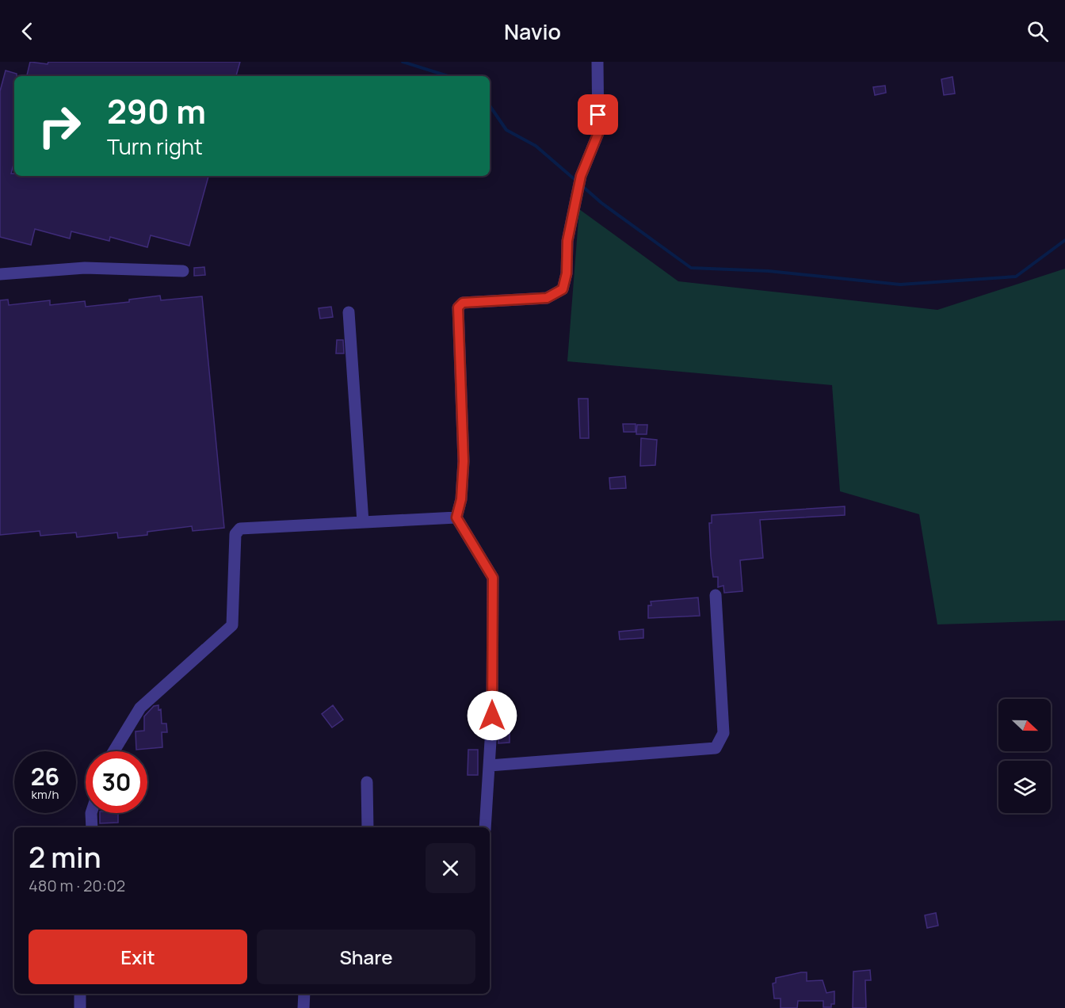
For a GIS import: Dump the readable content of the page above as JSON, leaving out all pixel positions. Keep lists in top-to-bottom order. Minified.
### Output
{"north":"right","page":{"header":"Navio","turn":["290 m","Turn right"],"speed":"26 km/h","limit":"30","heading":["2 min","480 m · 20:02"],"buttons":["Exit","Share"]}}
